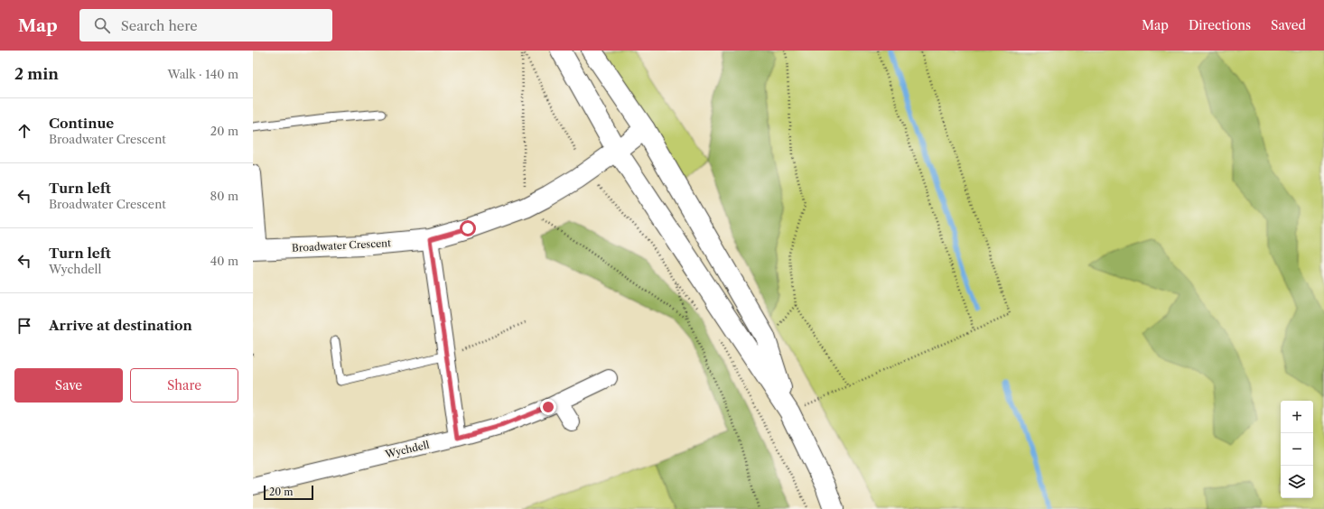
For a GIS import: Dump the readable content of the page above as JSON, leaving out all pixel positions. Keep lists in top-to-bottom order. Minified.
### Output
{"streets":{"main road":["Broadwater Crescent"],"street":["Wychdell"]},"scale_bar":"20 m","page":{"header":"Map","search":"Search here","nav":["Map","Directions","Saved"],"heading":["2 min","Walk · 140 m"],"list":[["Continue","Broadwater Crescent","20 m"],["Turn left","Broadwater Crescent","80 m"],["Turn left","Wychdell","40 m"],"Arrive at destination"],"buttons":["Save","Share"],"map_buttons":["+","−"],"scale":"20 m"}}
